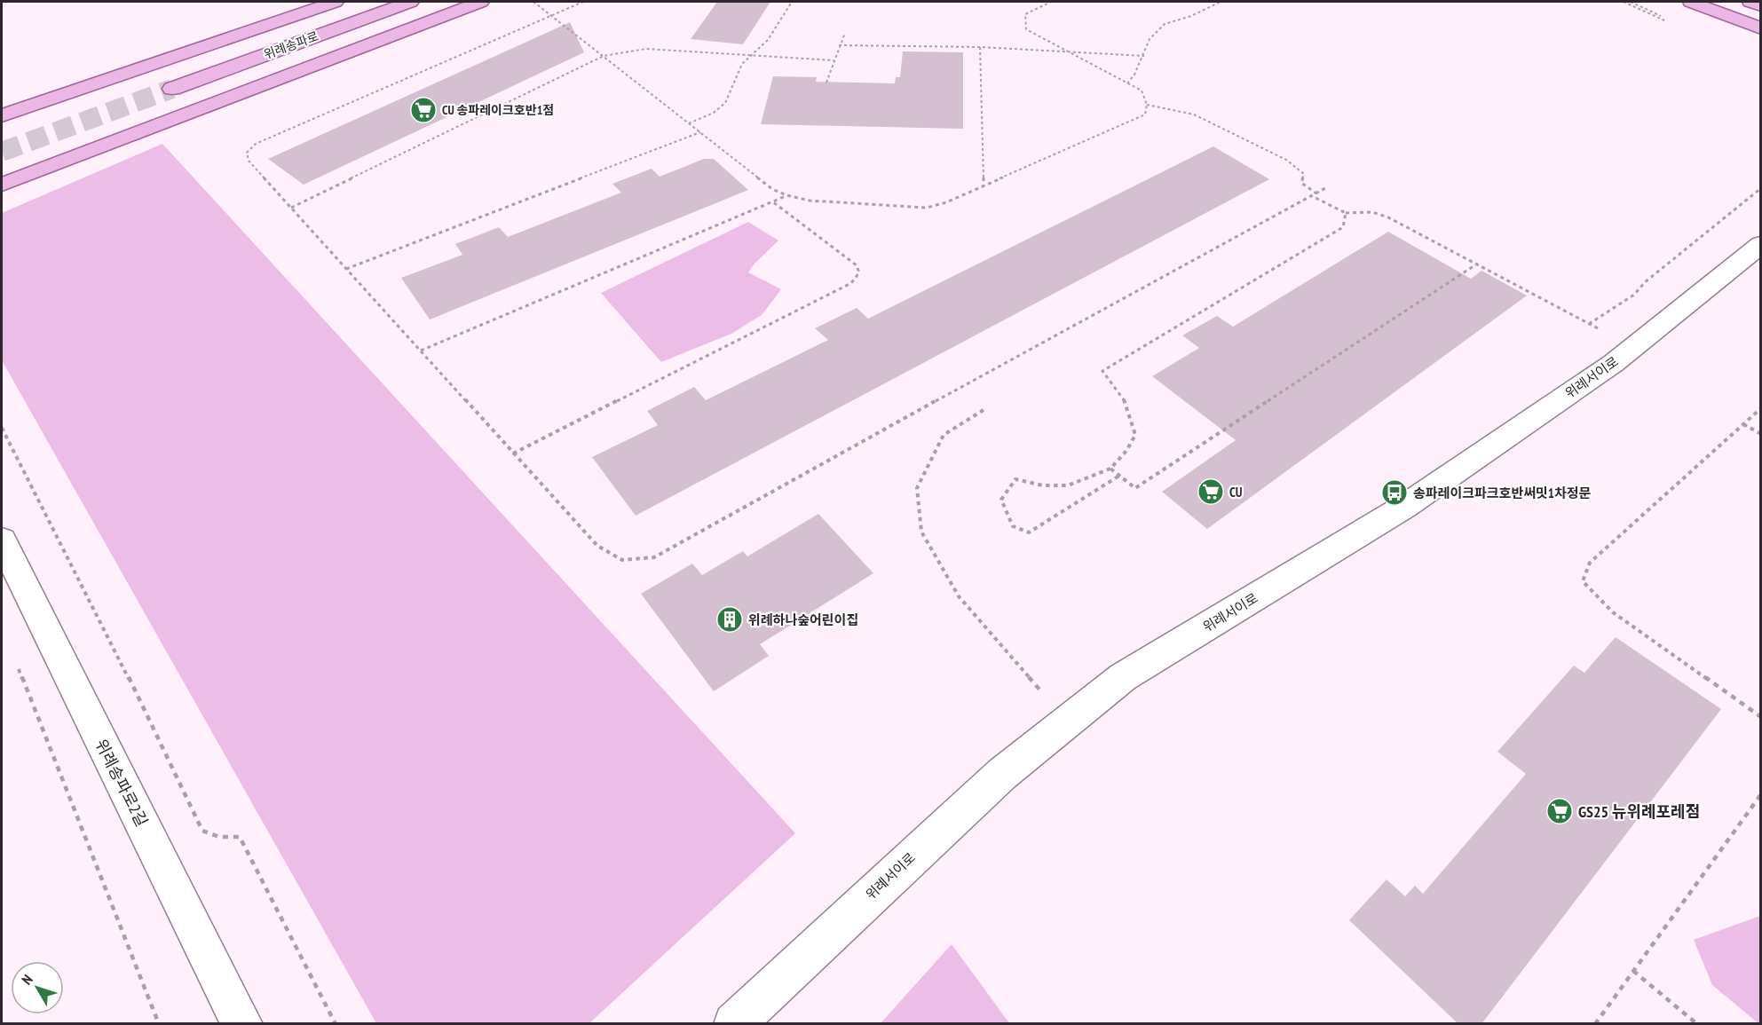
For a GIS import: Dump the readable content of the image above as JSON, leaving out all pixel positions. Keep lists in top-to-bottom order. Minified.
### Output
{"streets":{"main road":["위례송파로"],"street":["위례서이로","위례송파로2길"]},"places":{"supermarket":["CU 송파레이크호반1점","CU","GS25 뉴위례포레점"],"bus stop":["송파레이크파크호반써밋1차정문"],"building":["위례하나숲어린이집"]},"north":"top left"}
